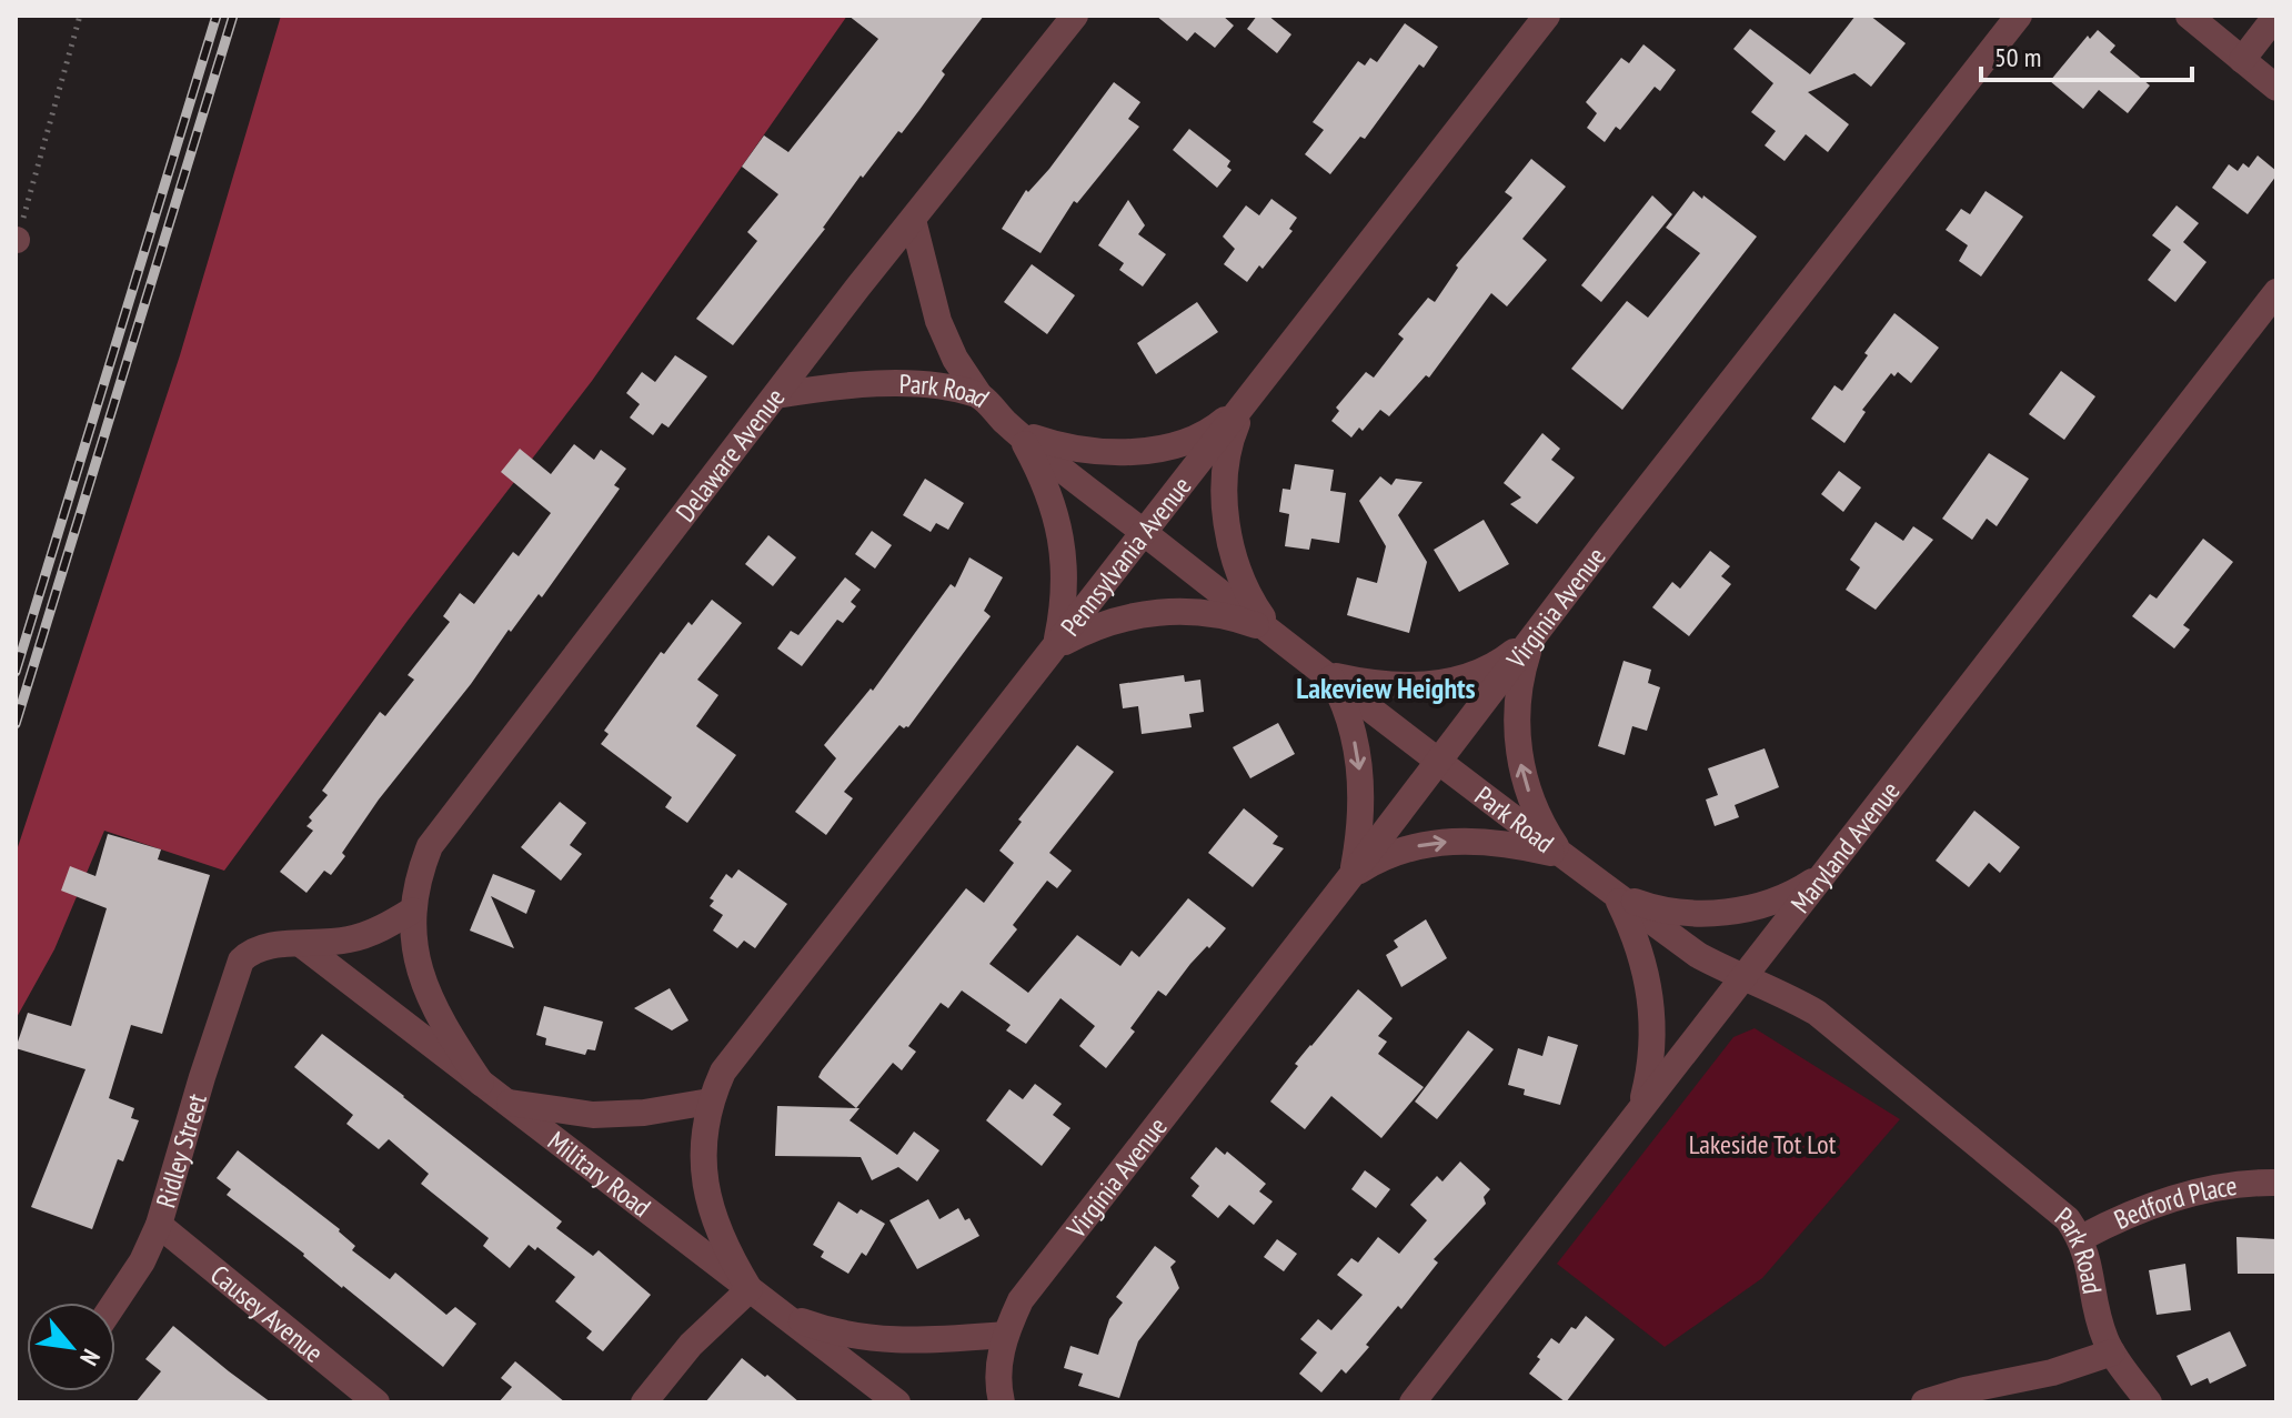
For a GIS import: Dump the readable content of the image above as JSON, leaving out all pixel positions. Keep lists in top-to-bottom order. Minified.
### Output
{"streets":{"street":["Park Road","Delaware Avenue","Pennsylvania Avenue","Virginia Avenue","Maryland Avenue","Ridley Street","Military Road","Bedford Place","Causey Avenue"]},"crossings":[["Park Road","Delaware Avenue"],["Park Road","Pennsylvania Avenue"],["Park Road","Virginia Avenue"],["Park Road","Maryland Avenue"],["Park Road","Bedford Place"],["Delaware Avenue","Military Road"],["Pennsylvania Avenue","Military Road"],["Ridley Street","Military Road"],["Ridley Street","Causey Avenue"]],"districts":["Lakeview Heights"],"parks":["Lakeside Tot Lot"],"scale_bar":"50 m","north":"bottom right"}
